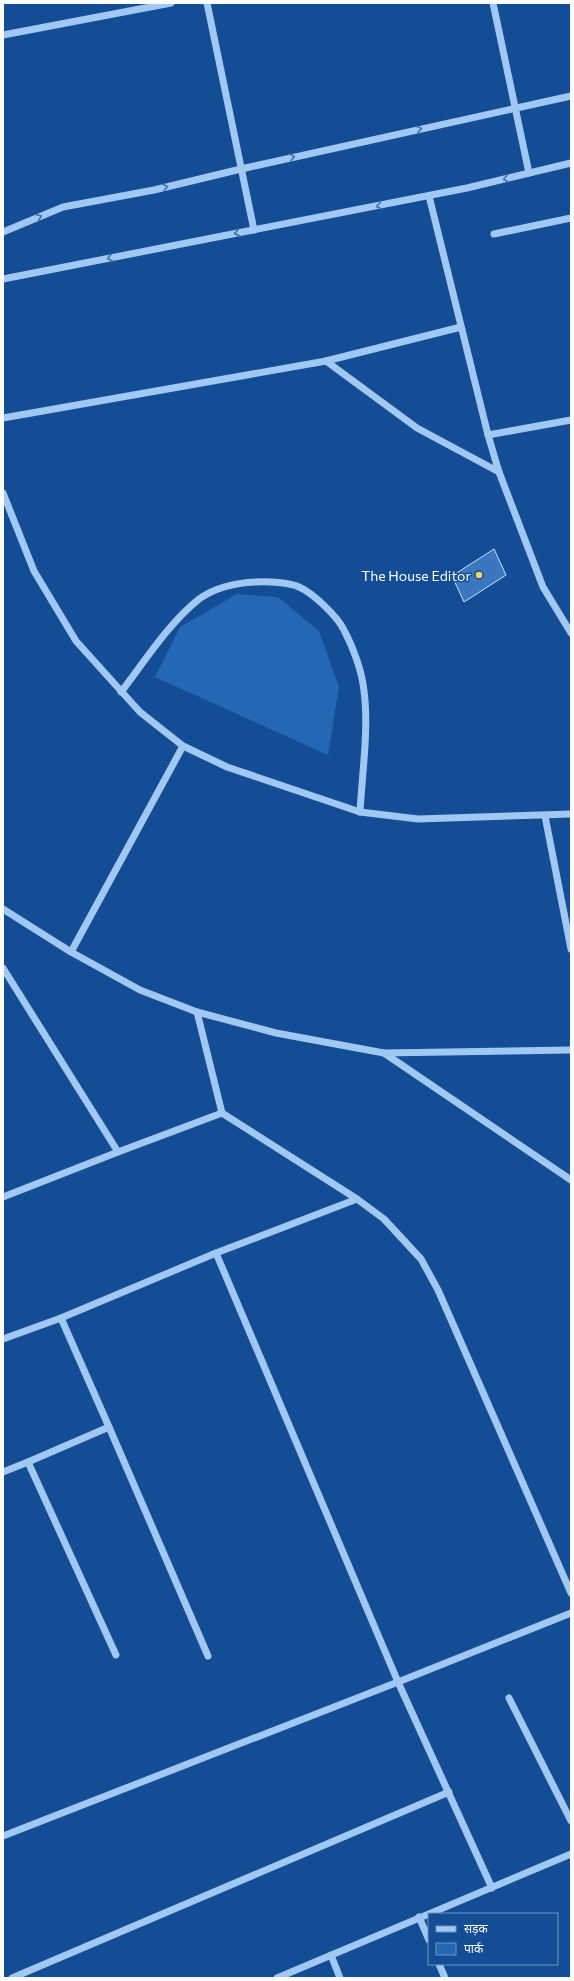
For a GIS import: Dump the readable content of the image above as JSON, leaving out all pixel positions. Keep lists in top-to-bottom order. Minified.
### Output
{"places":["The House Editor"],"legend":["सड़क","पार्क"]}
